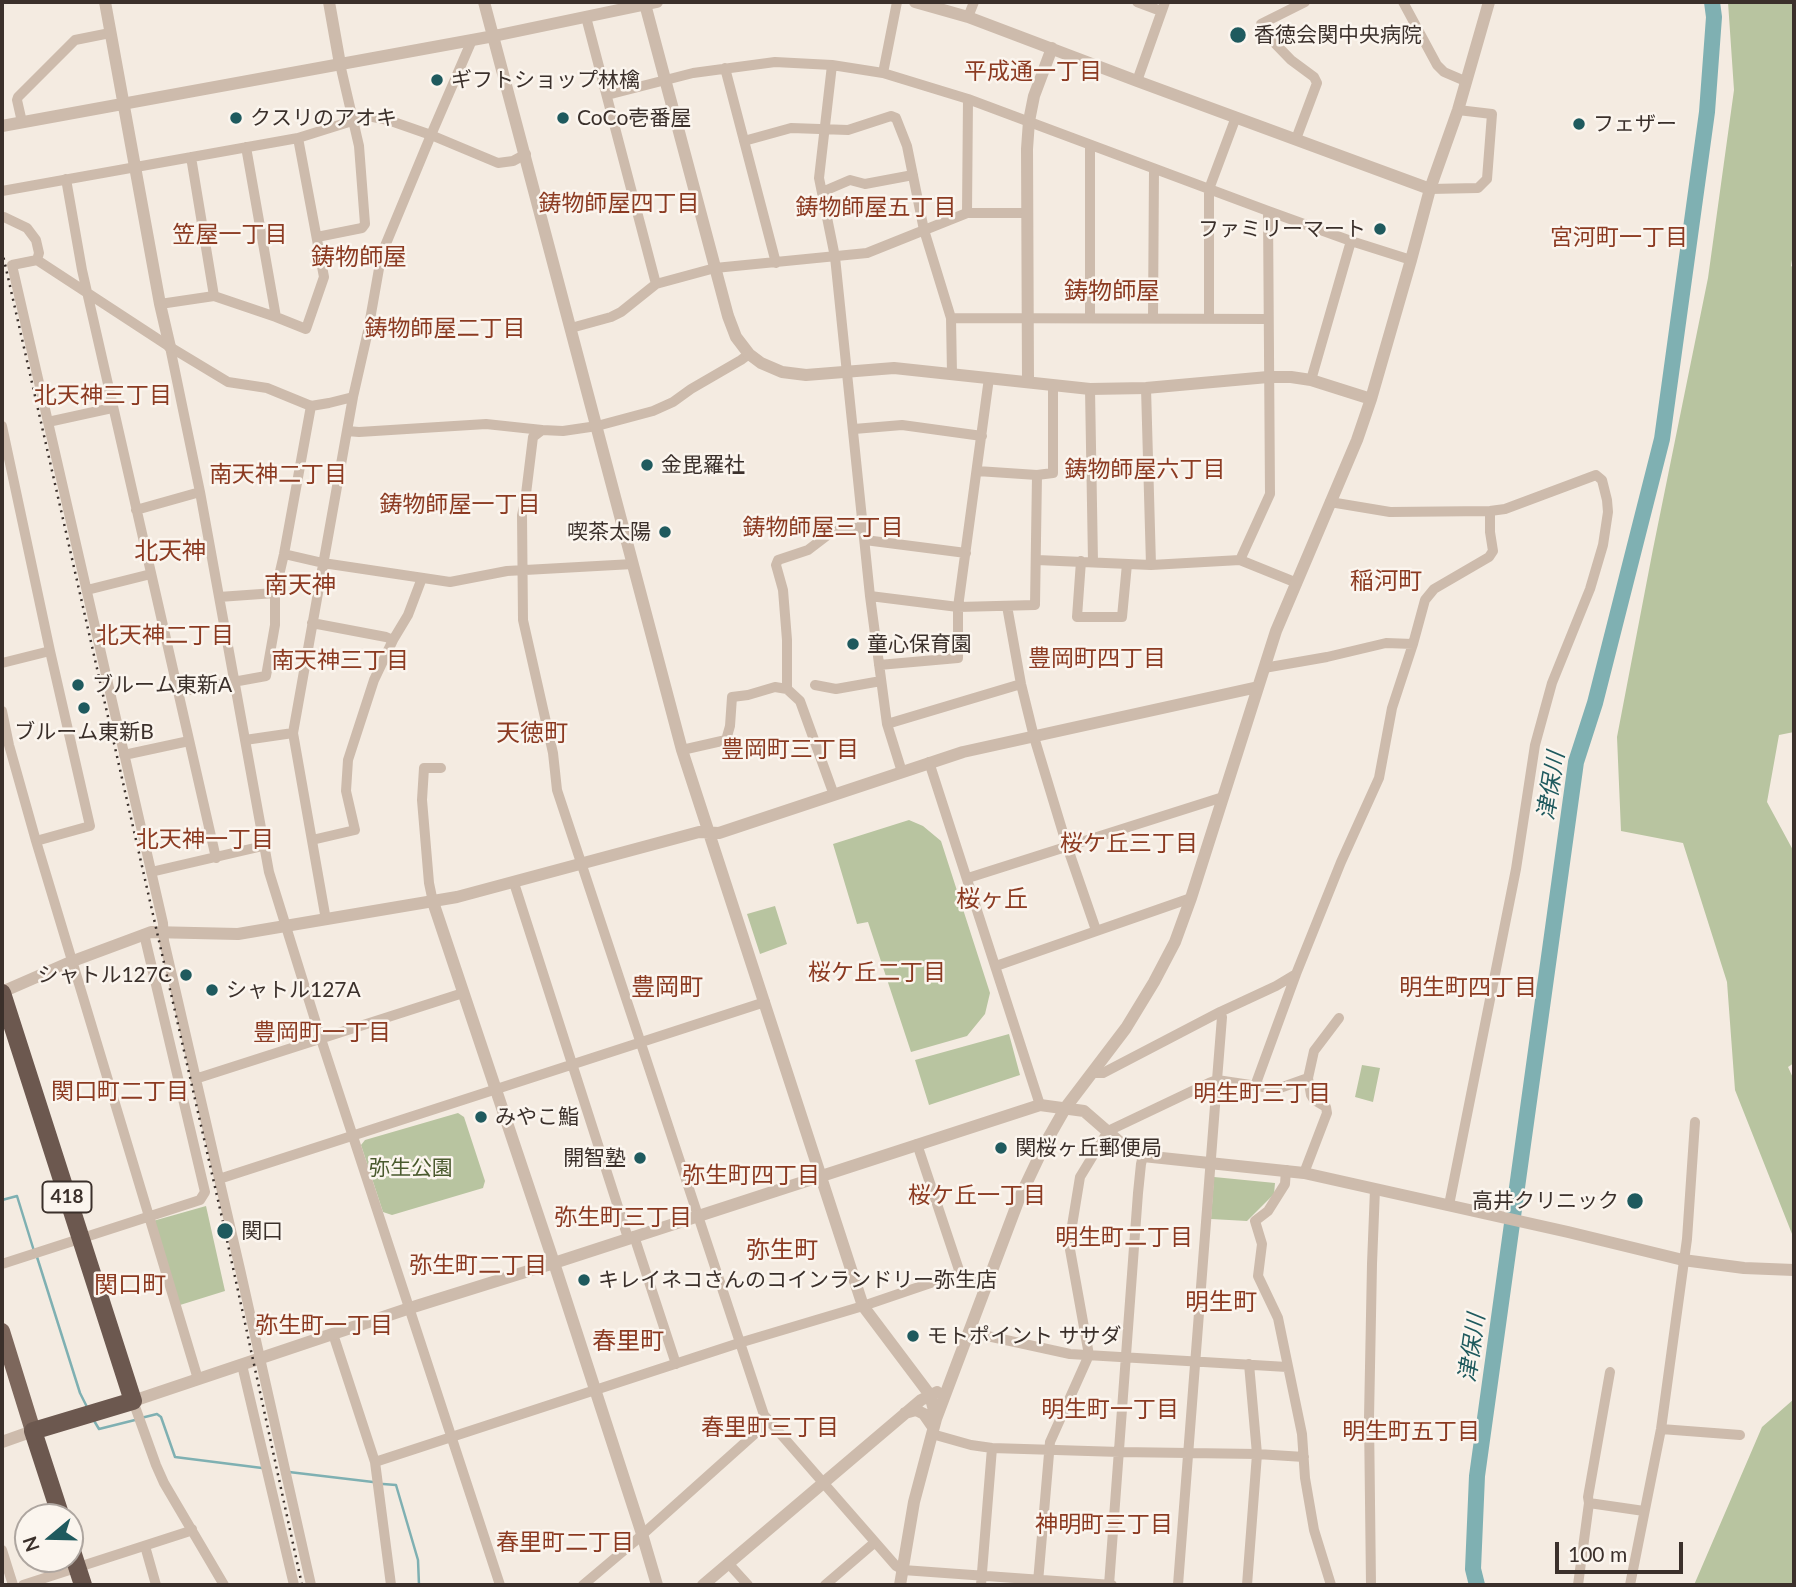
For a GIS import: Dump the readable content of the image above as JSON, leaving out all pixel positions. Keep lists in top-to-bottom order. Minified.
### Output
{"streets":{"highway":["418"]},"districts":["平成通一丁目","鋳物師屋四丁目","鋳物師屋五丁目","笠屋一丁目","宮河町一丁目","鋳物師屋","鋳物師屋","鋳物師屋二丁目","北天神三丁目","鋳物師屋六丁目","南天神二丁目","鋳物師屋一丁目","鋳物師屋三丁目","北天神","稲河町","南天神","北天神二丁目","豊岡町四丁目","南天神三丁目","天徳町","豊岡町三丁目","北天神一丁目","桜ケ丘三丁目","桜ヶ丘","桜ケ丘二丁目","豊岡町","明生町四丁目","豊岡町一丁目","関口町二丁目","明生町三丁目","弥生町四丁目","桜ケ丘一丁目","弥生町三丁目","明生町二丁目","弥生町","弥生町二丁目","関口町","明生町","弥生町一丁目","春里町","明生町一丁目","春里町三丁目","明生町五丁目","神明町三丁目","春里町二丁目"],"water":["津保川"],"parks":["弥生公園"],"places":["香徳会関中央病院","ギフトショップ林檎","クスリのアオキ","CoCo壱番屋","フェザー","ファミリーマート","金毘羅社","喫茶太陽","童心保育園","ブルーム東新A","ブルーム東新B","シャトル127C","シャトル127A","みやこ鮨","関桜ヶ丘郵便局","開智塾","高井クリニック","関口","キレイネコさんのコインランドリー弥生店","モトポイント ササダ"],"scale_bar":"100 m","north":"left"}
